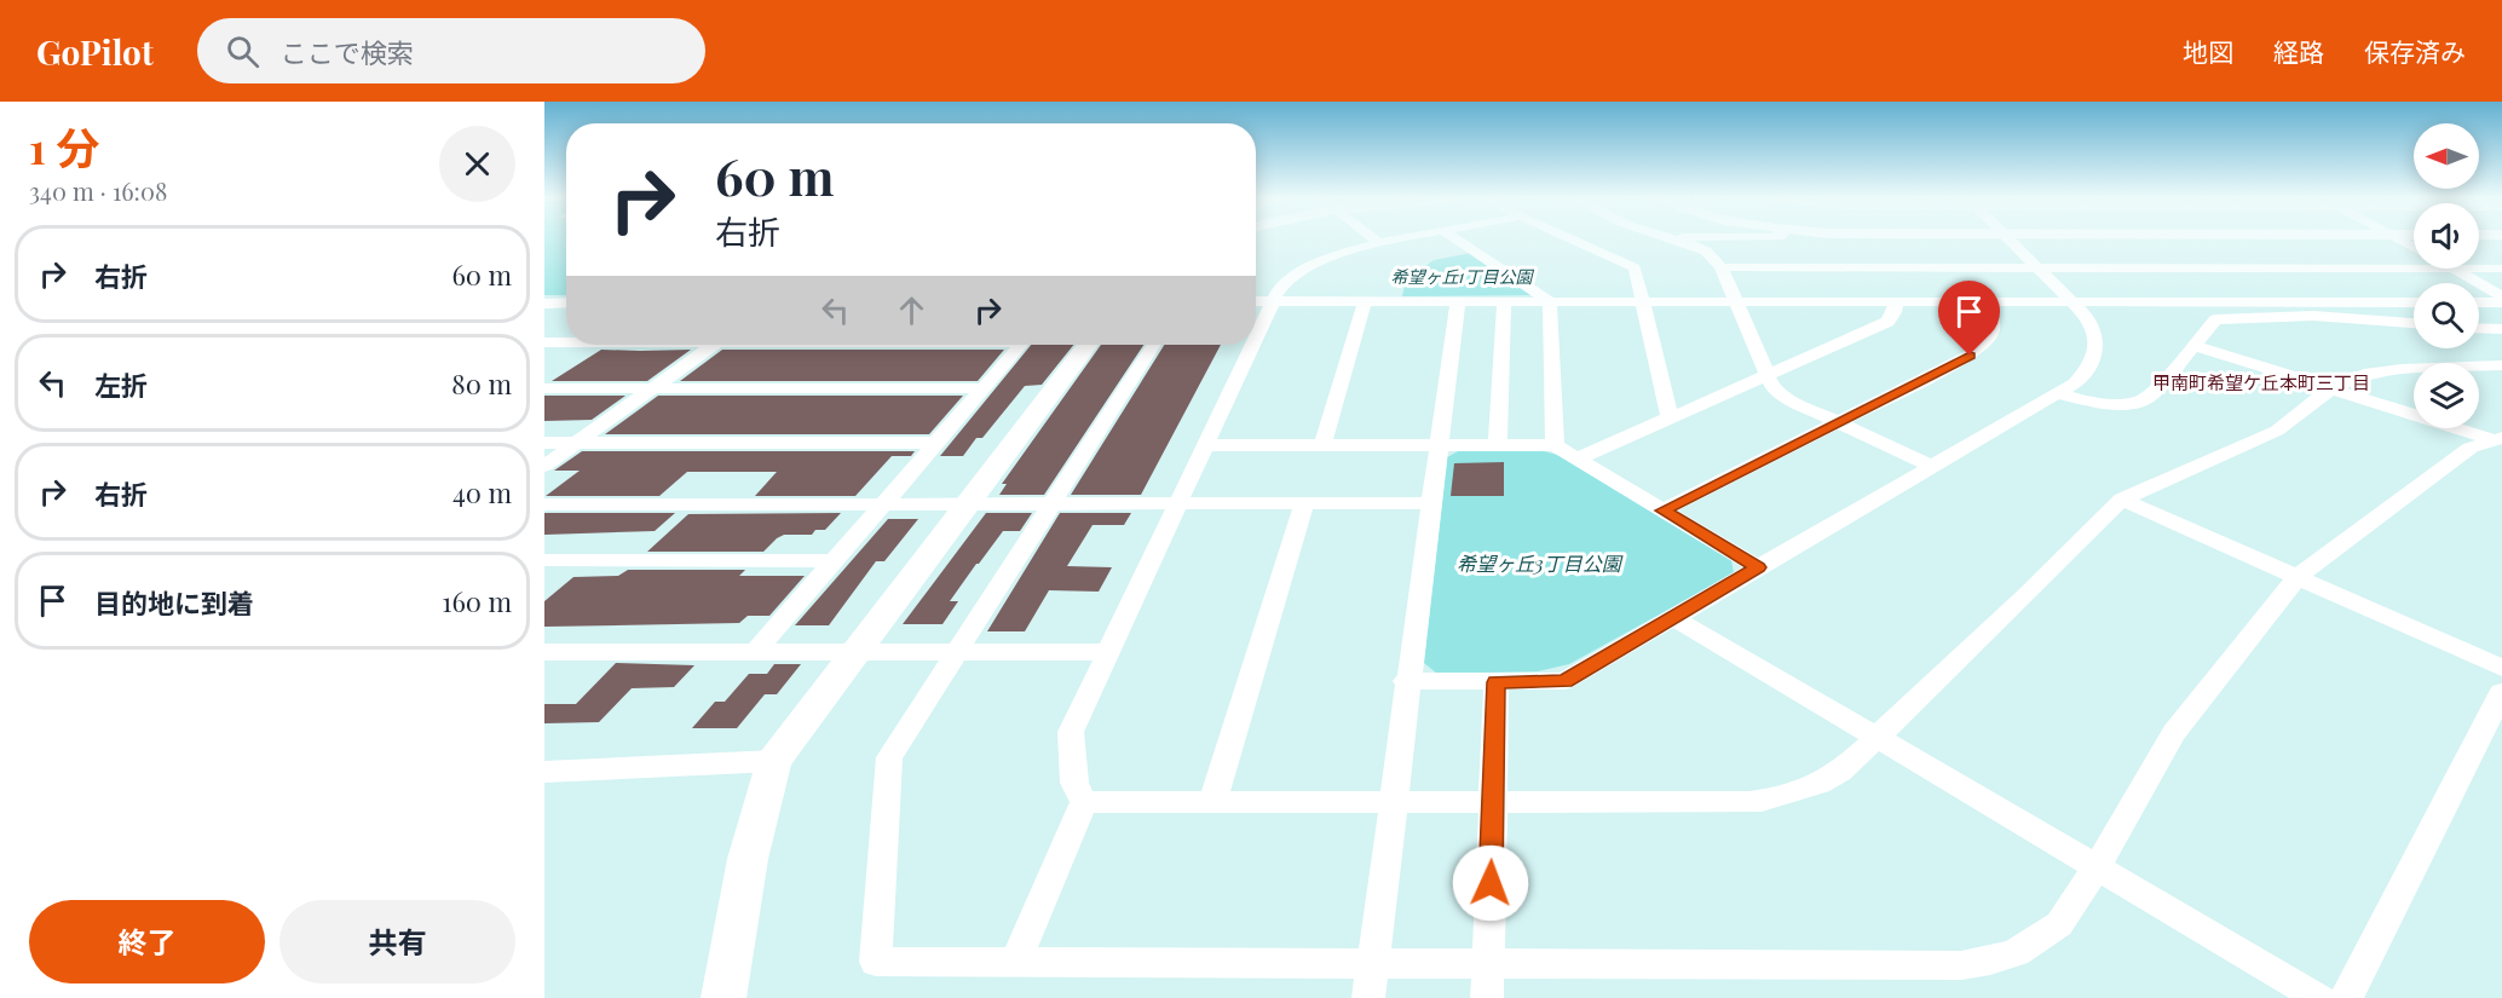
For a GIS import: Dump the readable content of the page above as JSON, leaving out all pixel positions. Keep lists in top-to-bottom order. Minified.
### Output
{"districts":["甲南町希望ケ丘本町三丁目"],"parks":["希望ヶ丘1丁目公園","希望ヶ丘3丁目公園"],"north":"left","page":{"header":"GoPilot","search":"ここで検索","nav":["地図","経路","保存済み"],"heading":["1 分","340 m · 16:08"],"turn":["60 m","右折"],"list":[{"name":"右折","value":"60 m"},{"name":"左折","value":"80 m"},{"name":"右折","value":"40 m"},{"name":"目的地に到着","value":"160 m"}],"buttons":["終了","共有"]}}
